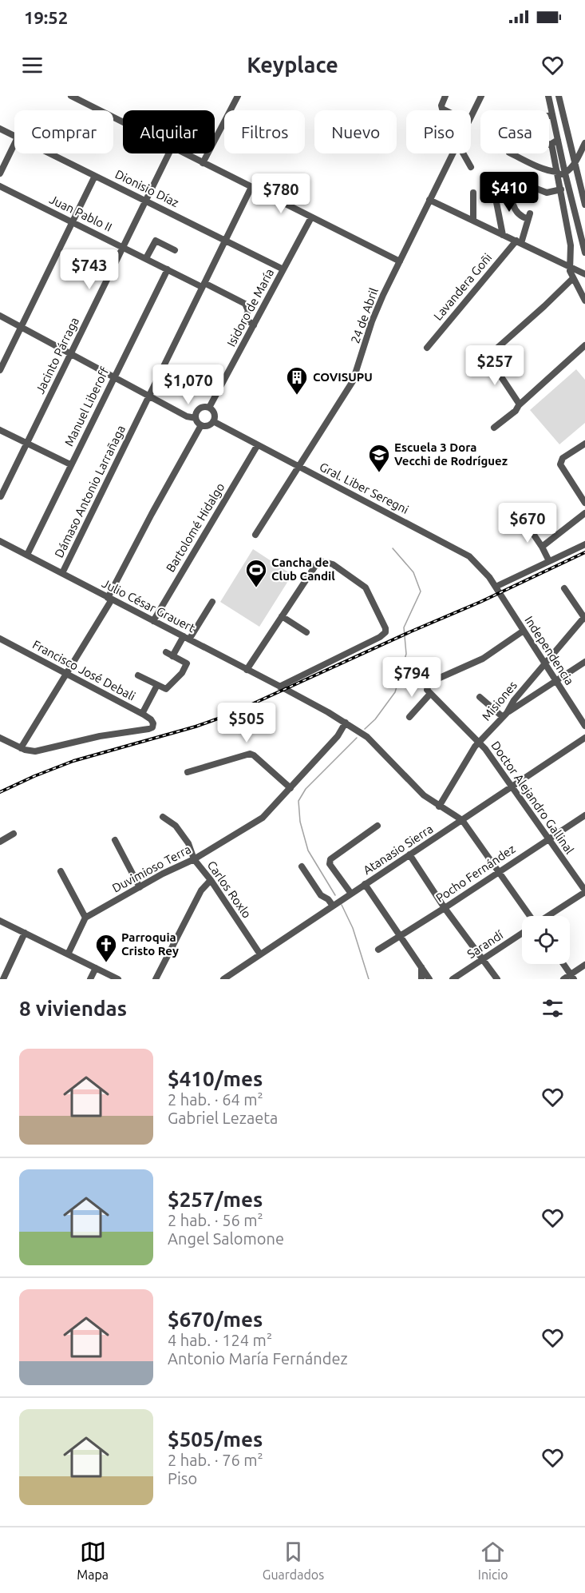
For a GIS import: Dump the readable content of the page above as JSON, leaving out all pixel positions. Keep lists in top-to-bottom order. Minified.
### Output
{"streets":{"street":["Dionisio Díaz","Juan Pablo II","Lavandera Goñi","Isidoro de María","24 de Abril","Jacinto Párraga","Manuel Liberoff","Gral. Liber Seregni","Dámaso Antonio Larrañaga","Bartolomé Hidalgo","Julio César Grauert","Independencia","Francisco José Debali","Misiones","Doctor Alejandro Gallinal","Atanasio Sierra","Duvimioso Terra","Pocho Fernández","Carlos Roxlo","Sarandí"]},"crossings":[["Dionisio Díaz","Isidoro de María"],["Dionisio Díaz","Jacinto Párraga"],["Dionisio Díaz","Dámaso Antonio Larrañaga"],["Juan Pablo II","Isidoro de María"],["Juan Pablo II","Jacinto Párraga"],["Juan Pablo II","Manuel Liberoff"],["Juan Pablo II","Dámaso Antonio Larrañaga"],["Isidoro de María","Gral. Liber Seregni"],["24 de Abril","Gral. Liber Seregni"],["Manuel Liberoff","Julio César Grauert"],["Gral. Liber Seregni","Bartolomé Hidalgo"],["Gral. Liber Seregni","Independencia"],["Dámaso Antonio Larrañaga","Julio César Grauert"],["Bartolomé Hidalgo","Julio César Grauert"],["Julio César Grauert","Misiones"],["Julio César Grauert","Atanasio Sierra"],["Julio César Grauert","Duvimioso Terra"],["Independencia","Misiones"],["Misiones","Doctor Alejandro Gallinal"],["Doctor Alejandro Gallinal","Atanasio Sierra"],["Doctor Alejandro Gallinal","Pocho Fernández"],["Atanasio Sierra","Carlos Roxlo"],["Duvimioso Terra","Carlos Roxlo"]],"places":{"building":["COVISUPU"],"school or university":["Escuela 3 Dora Vecchi de Rodríguez"],"sports":["Cancha de Club Candil"],"church":["Parroquia Cristo Rey"]},"page":{"status":"19:52","header":"Keyplace","chip":["Comprar","Alquilar","Filtros","Nuevo","Piso","Casa"],"price":["$410","$780","$743","$257","$1,070","$670","$794","$505"],"heading":"8 viviendas","list":[{"name":"$410/mes","note":"2 hab. · 64 m² · Gabriel Lezaeta"},{"name":"$257/mes","note":"2 hab. · 56 m² · Angel Salomone"},{"name":"$670/mes","note":"4 hab. · 124 m² · Antonio María Fernández"},{"name":"$505/mes","note":"2 hab. · 76 m² · Piso"}],"tabs":["Mapa","Guardados","Inicio"]}}
